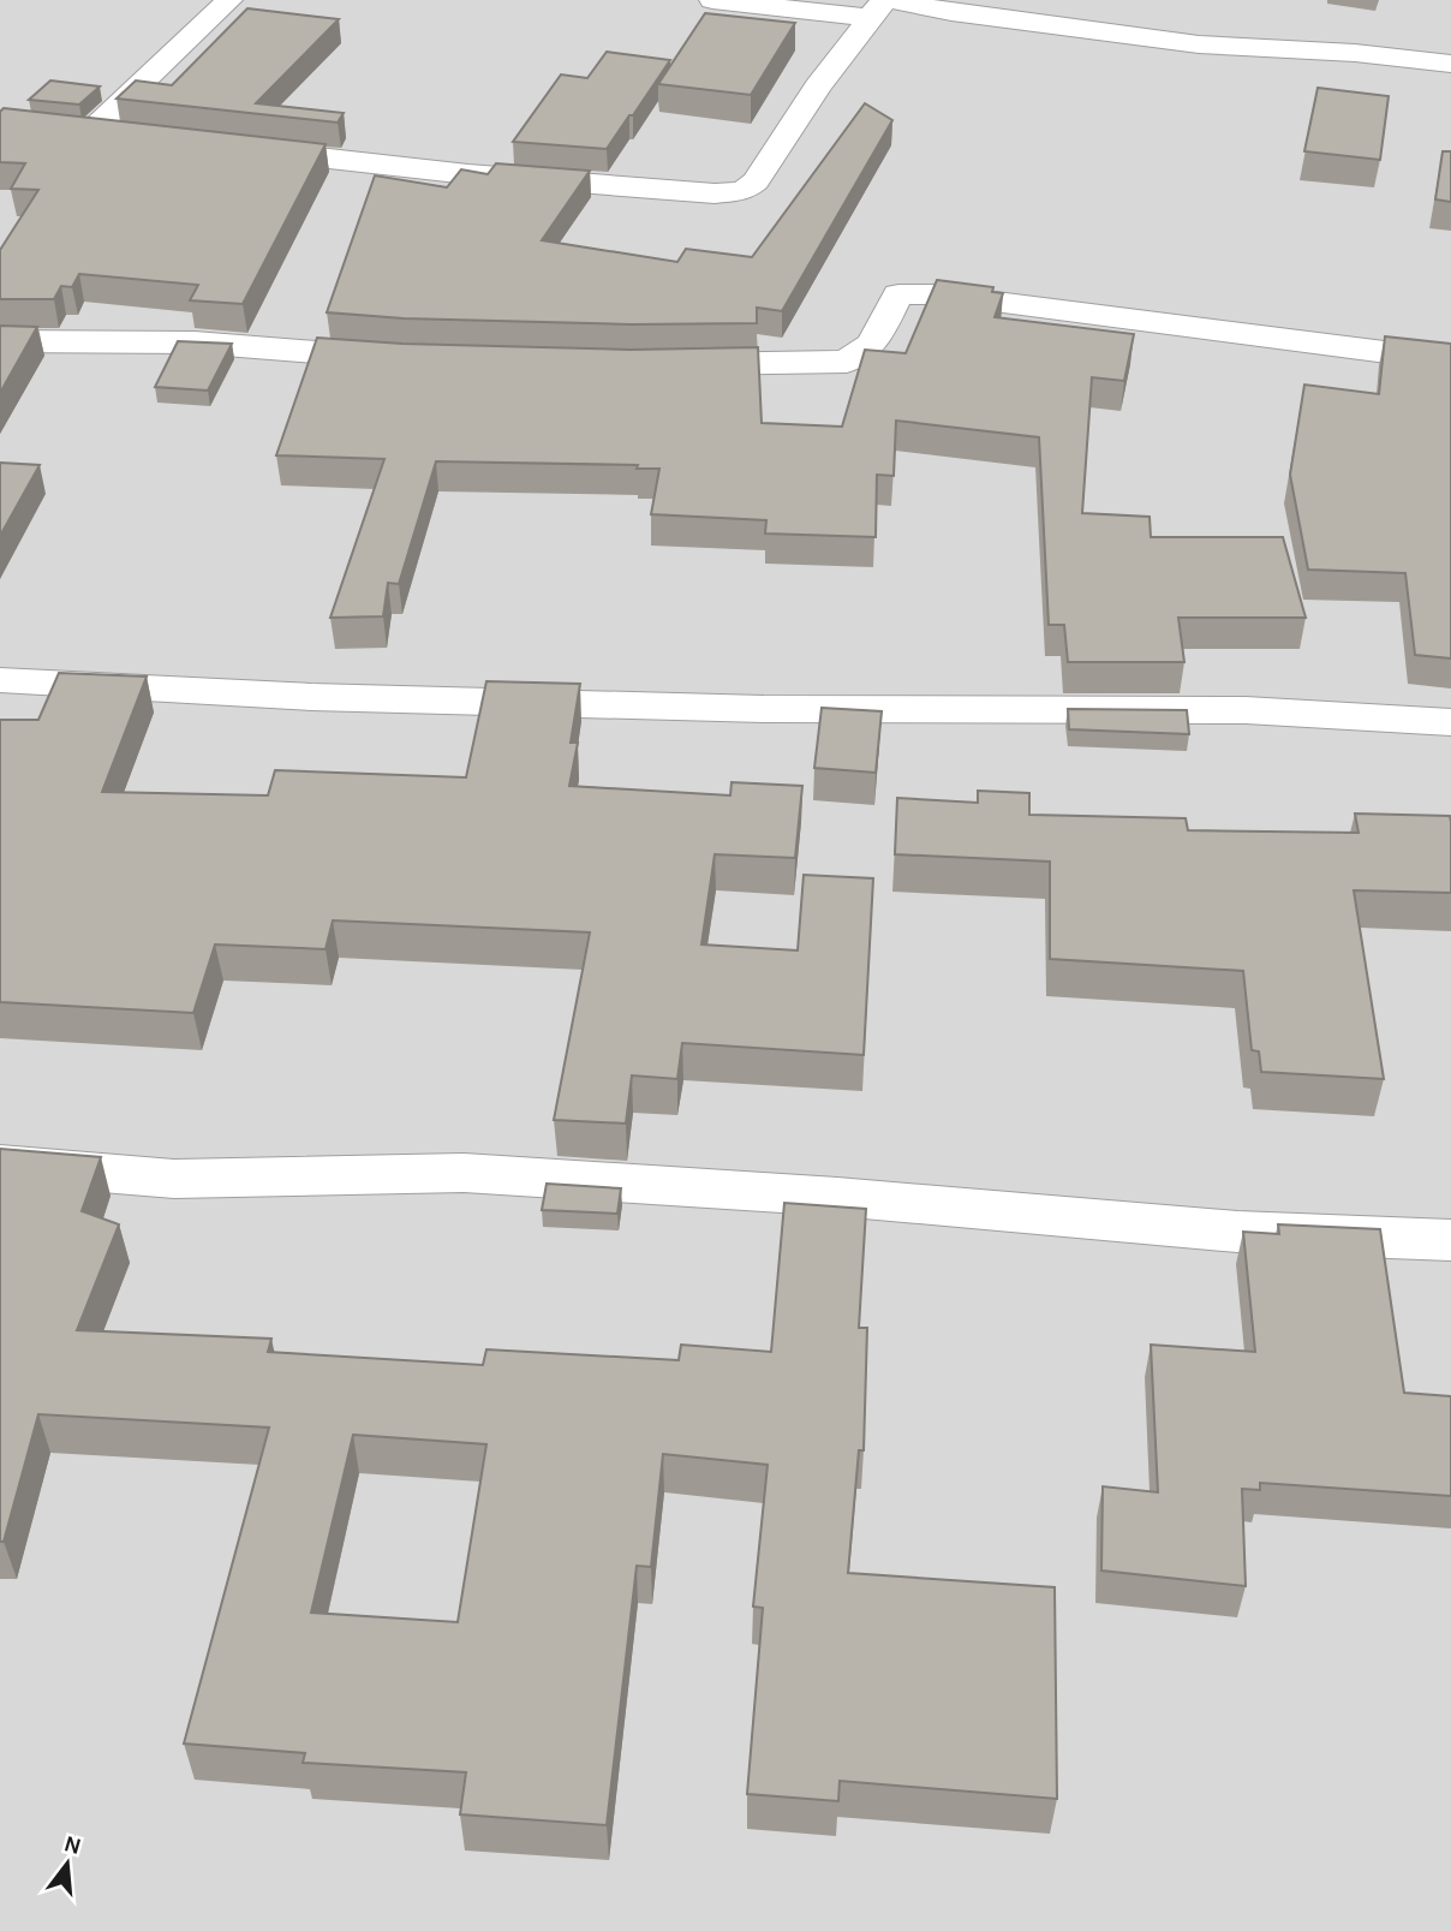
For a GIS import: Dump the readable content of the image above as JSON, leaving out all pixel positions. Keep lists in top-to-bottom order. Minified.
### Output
{"north":"top"}
